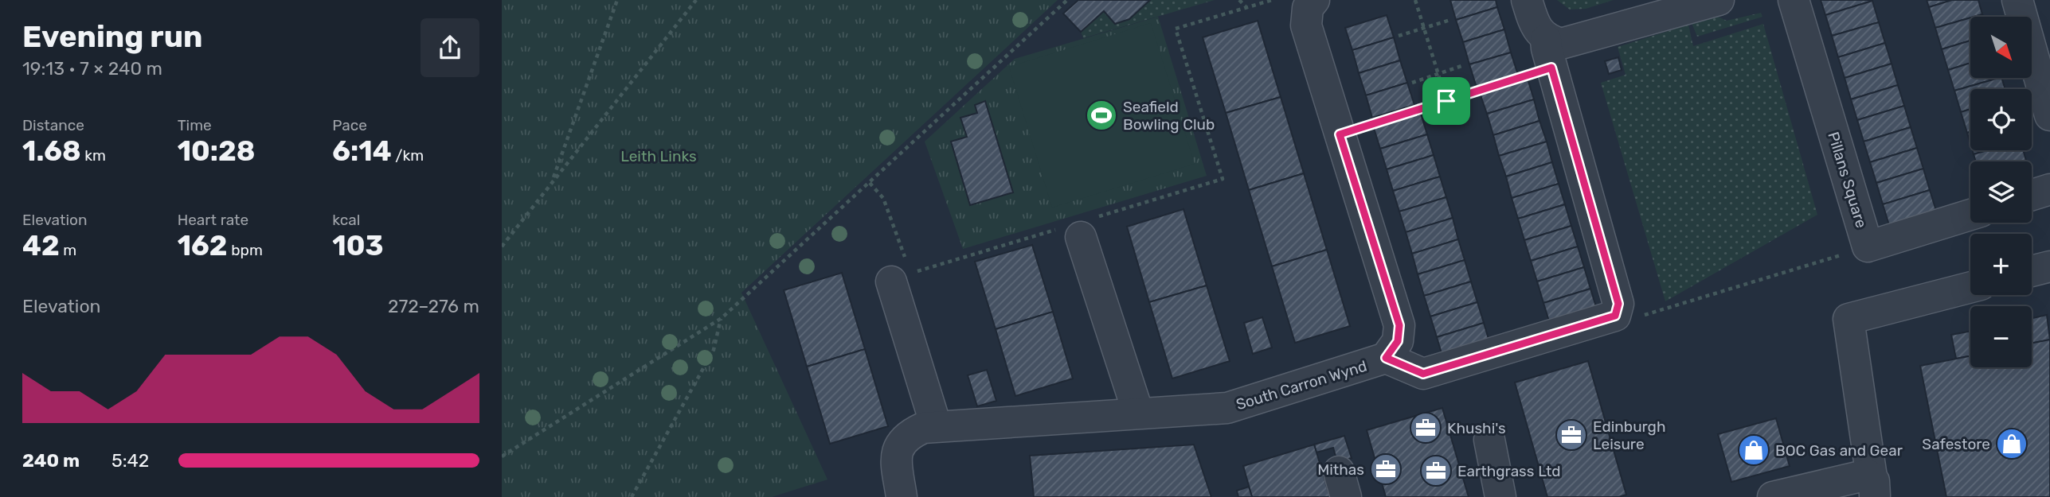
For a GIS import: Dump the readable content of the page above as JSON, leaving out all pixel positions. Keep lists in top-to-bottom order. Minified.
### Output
{"streets":{"street":["Pillans Square","South Carron Wynd"]},"parks":["Leith Links"],"places":{"sports":["Seafield Bowling Club"],"office":["Khushi's","Edinburgh Leisure","Mithas","Earthgrass Ltd"],"shop":["Safestore","BOC Gas and Gear"]},"north":"bottom right","page":{"heading":["Evening run","19:13 · 7 × 240 m"],"map_buttons":["+","−"],"stats":[["Distance","1.68 km"],["Time","10:28"],["Pace","6:14 /km"],["Elevation","42 m"],["Heart rate","162 bpm"],["kcal","103"]],"chart":["Elevation","272–276 m"],"list":[{"name":"240 m","note":"5:42"}]}}
